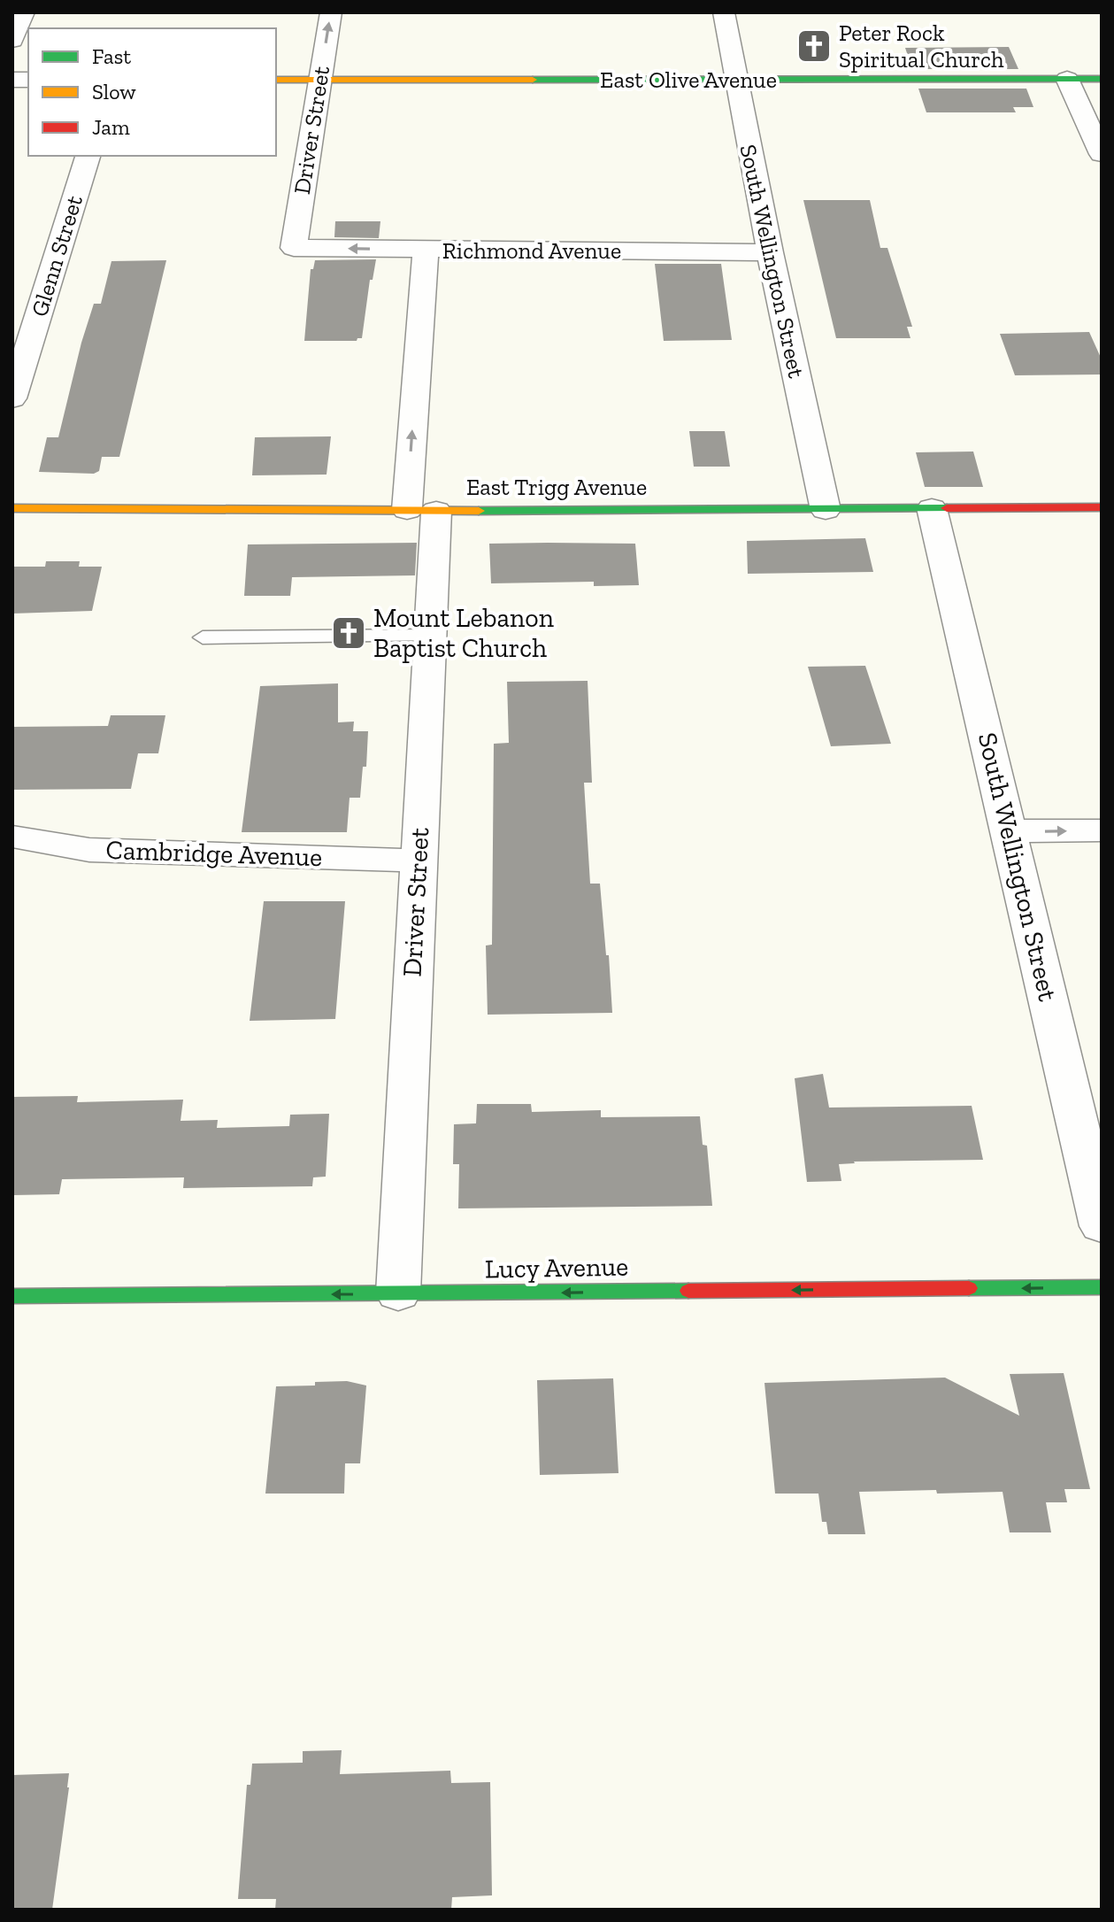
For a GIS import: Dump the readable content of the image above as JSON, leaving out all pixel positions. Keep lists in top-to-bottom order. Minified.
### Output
{"streets":{"street":["East Olive Avenue","Driver Street","Richmond Avenue","Glenn Street","South Wellington Street","East Trigg Avenue","Cambridge Avenue","Lucy Avenue"]},"crossings":[["East Olive Avenue","Driver Street"],["East Olive Avenue","South Wellington Street"],["Driver Street","Richmond Avenue"],["Driver Street","East Trigg Avenue"],["Driver Street","Cambridge Avenue"],["Driver Street","Lucy Avenue"],["Richmond Avenue","South Wellington Street"],["South Wellington Street","East Trigg Avenue"]],"one_way":["Lucy Avenue"],"places":{"church":["Peter Rock Spiritual Church","Mount Lebanon Baptist Church"]},"legend":["Fast","Slow","Jam"]}
